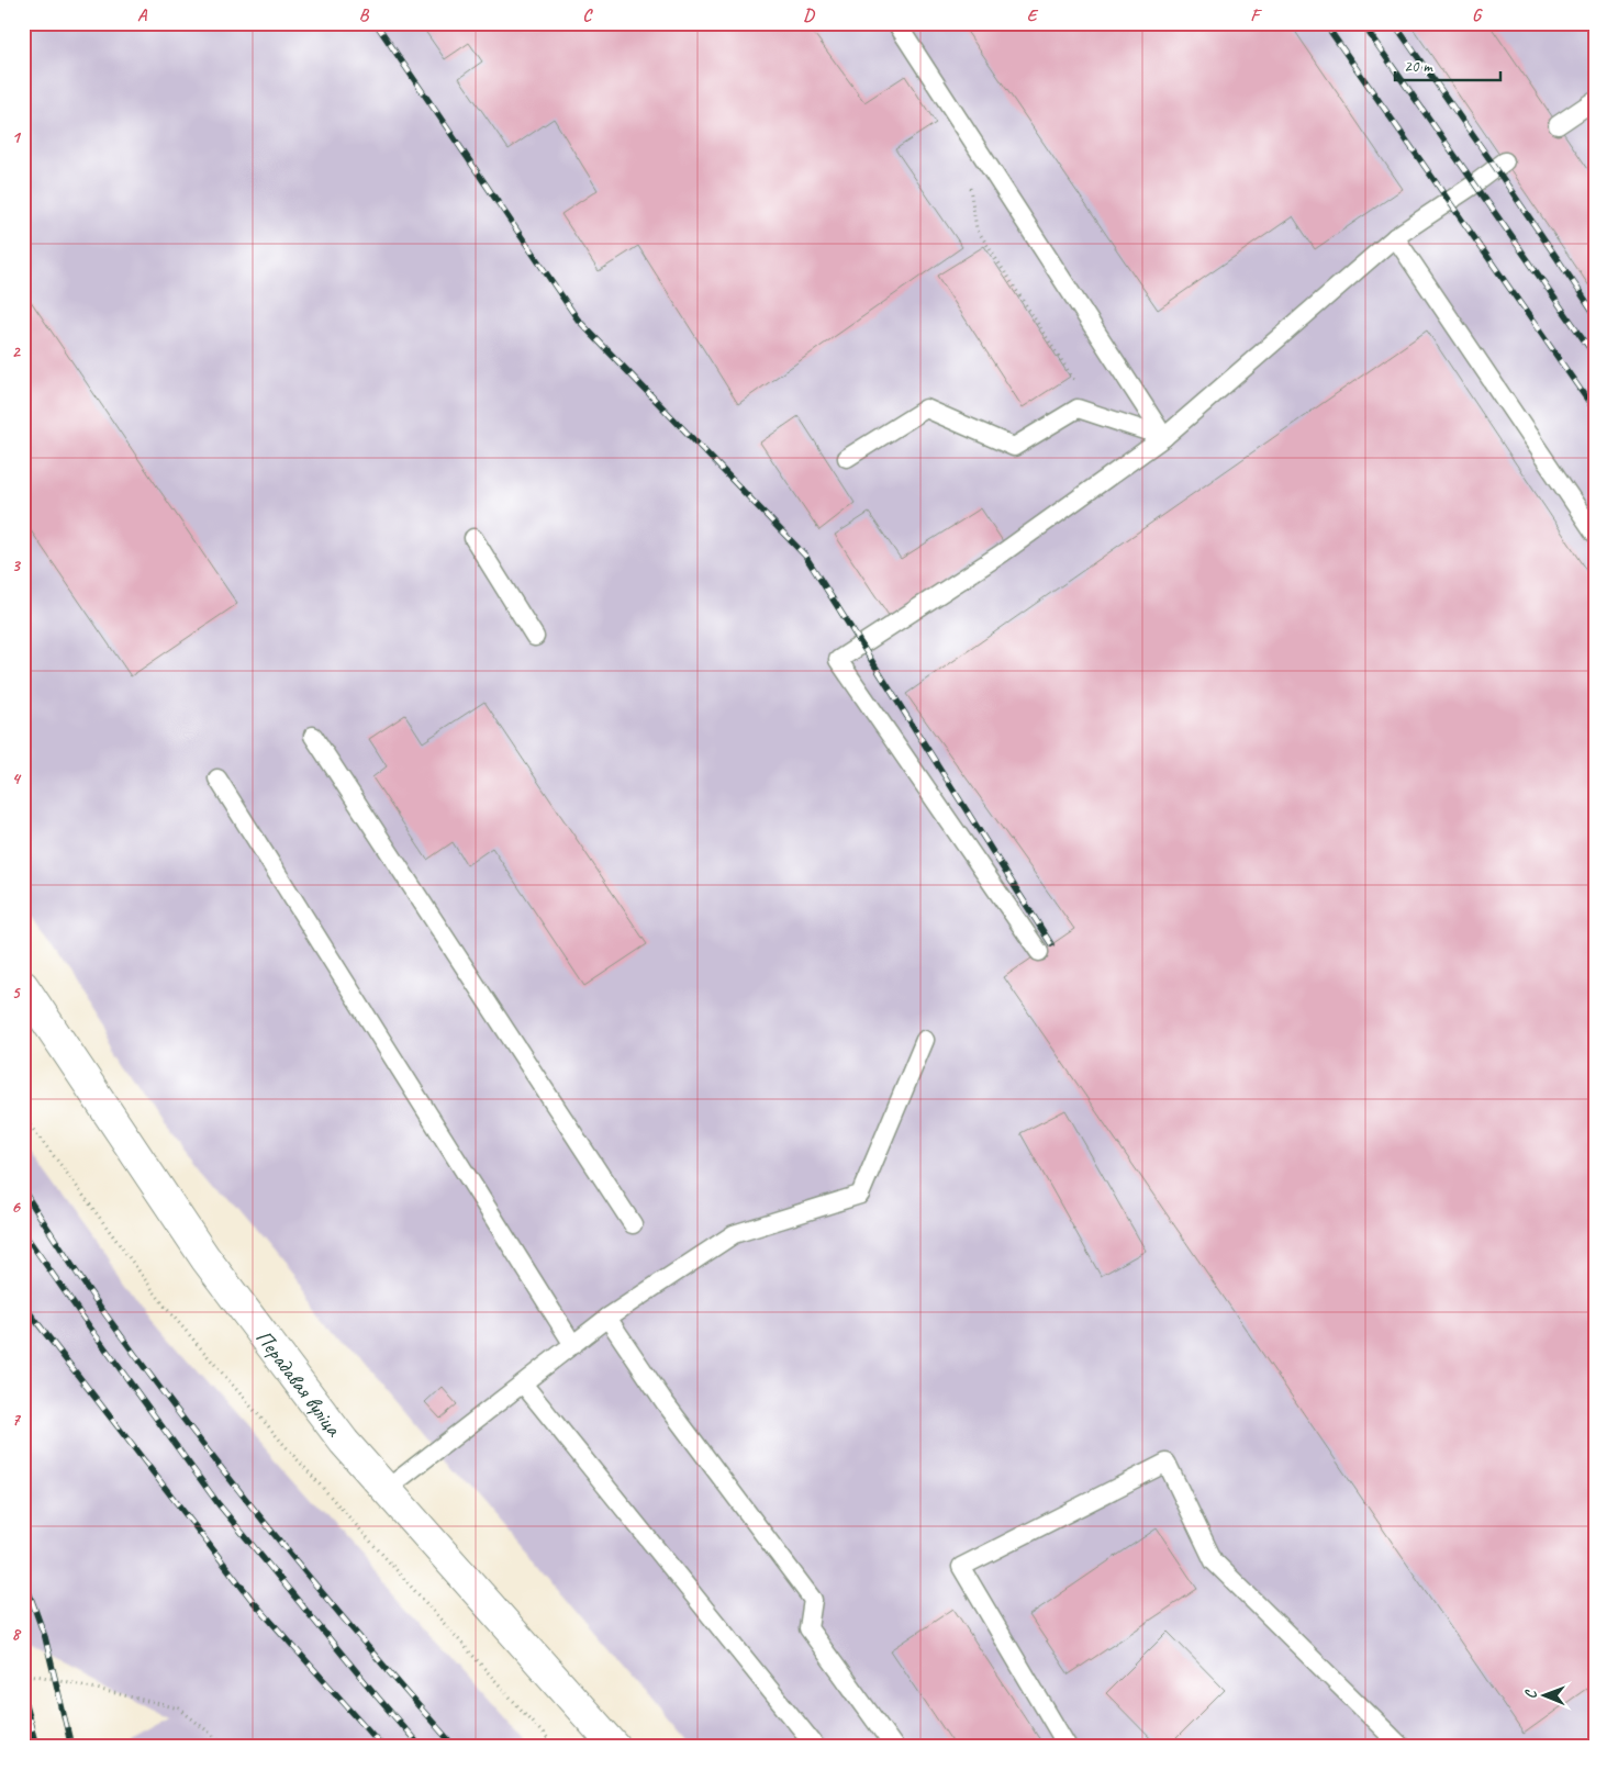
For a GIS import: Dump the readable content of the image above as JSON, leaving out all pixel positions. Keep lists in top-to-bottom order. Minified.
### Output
{"streets":{"street":["Перадавая вуліца"]},"scale_bar":"20 m","north":"left","grid":{"columns":["A","B","C","D","E","F","G"],"rows":["1","2","3","4","5","6","7","8"]}}
